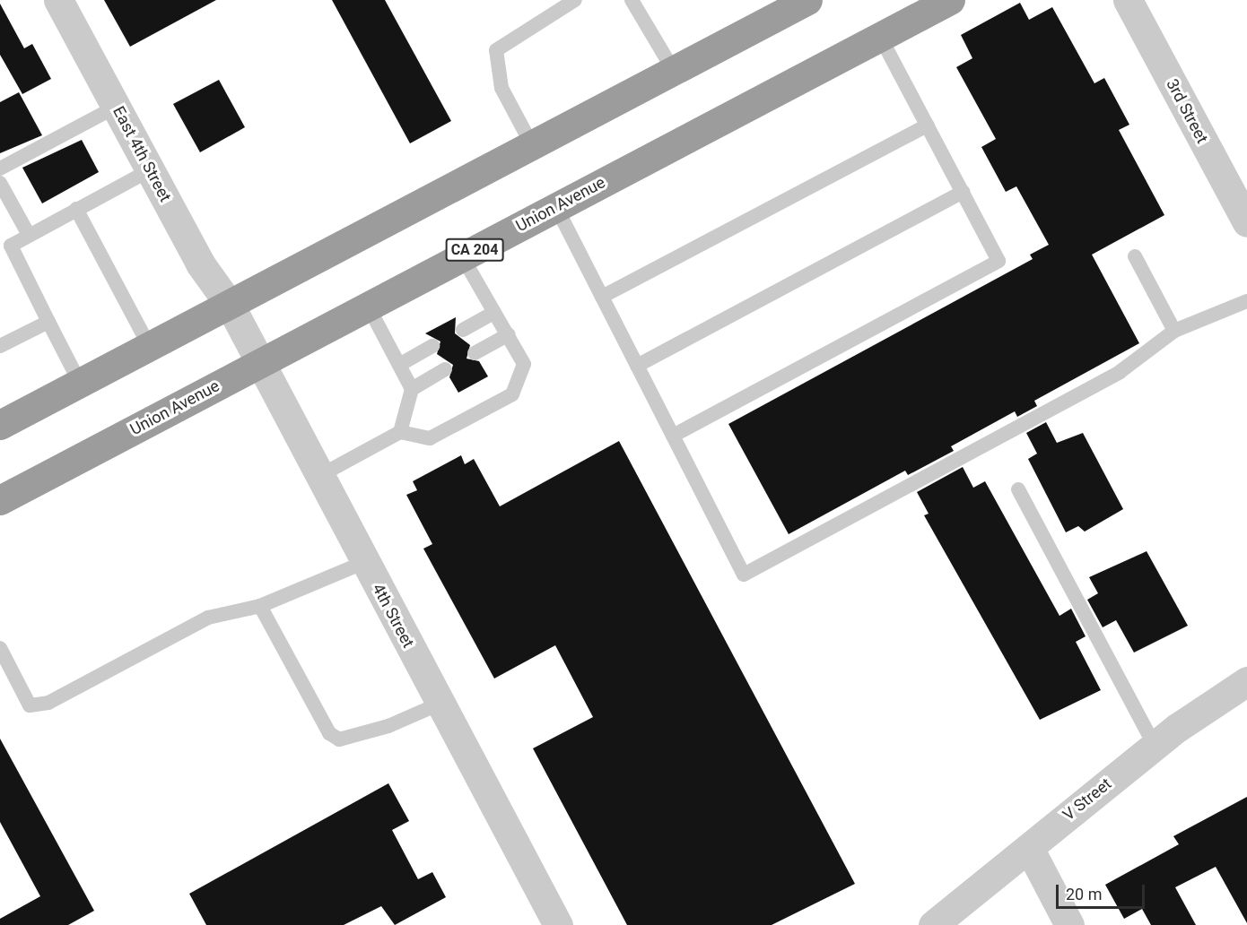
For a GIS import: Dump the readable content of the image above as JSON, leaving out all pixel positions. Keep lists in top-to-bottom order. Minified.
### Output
{"streets":{"highway":["Union Avenue","CA 204"],"street":["3rd Street","East 4th Street","4th Street","V Street"]},"crossings":[["East 4th Street","4th Street"],["Union Avenue","4th Street"]],"scale_bar":"20 m"}
